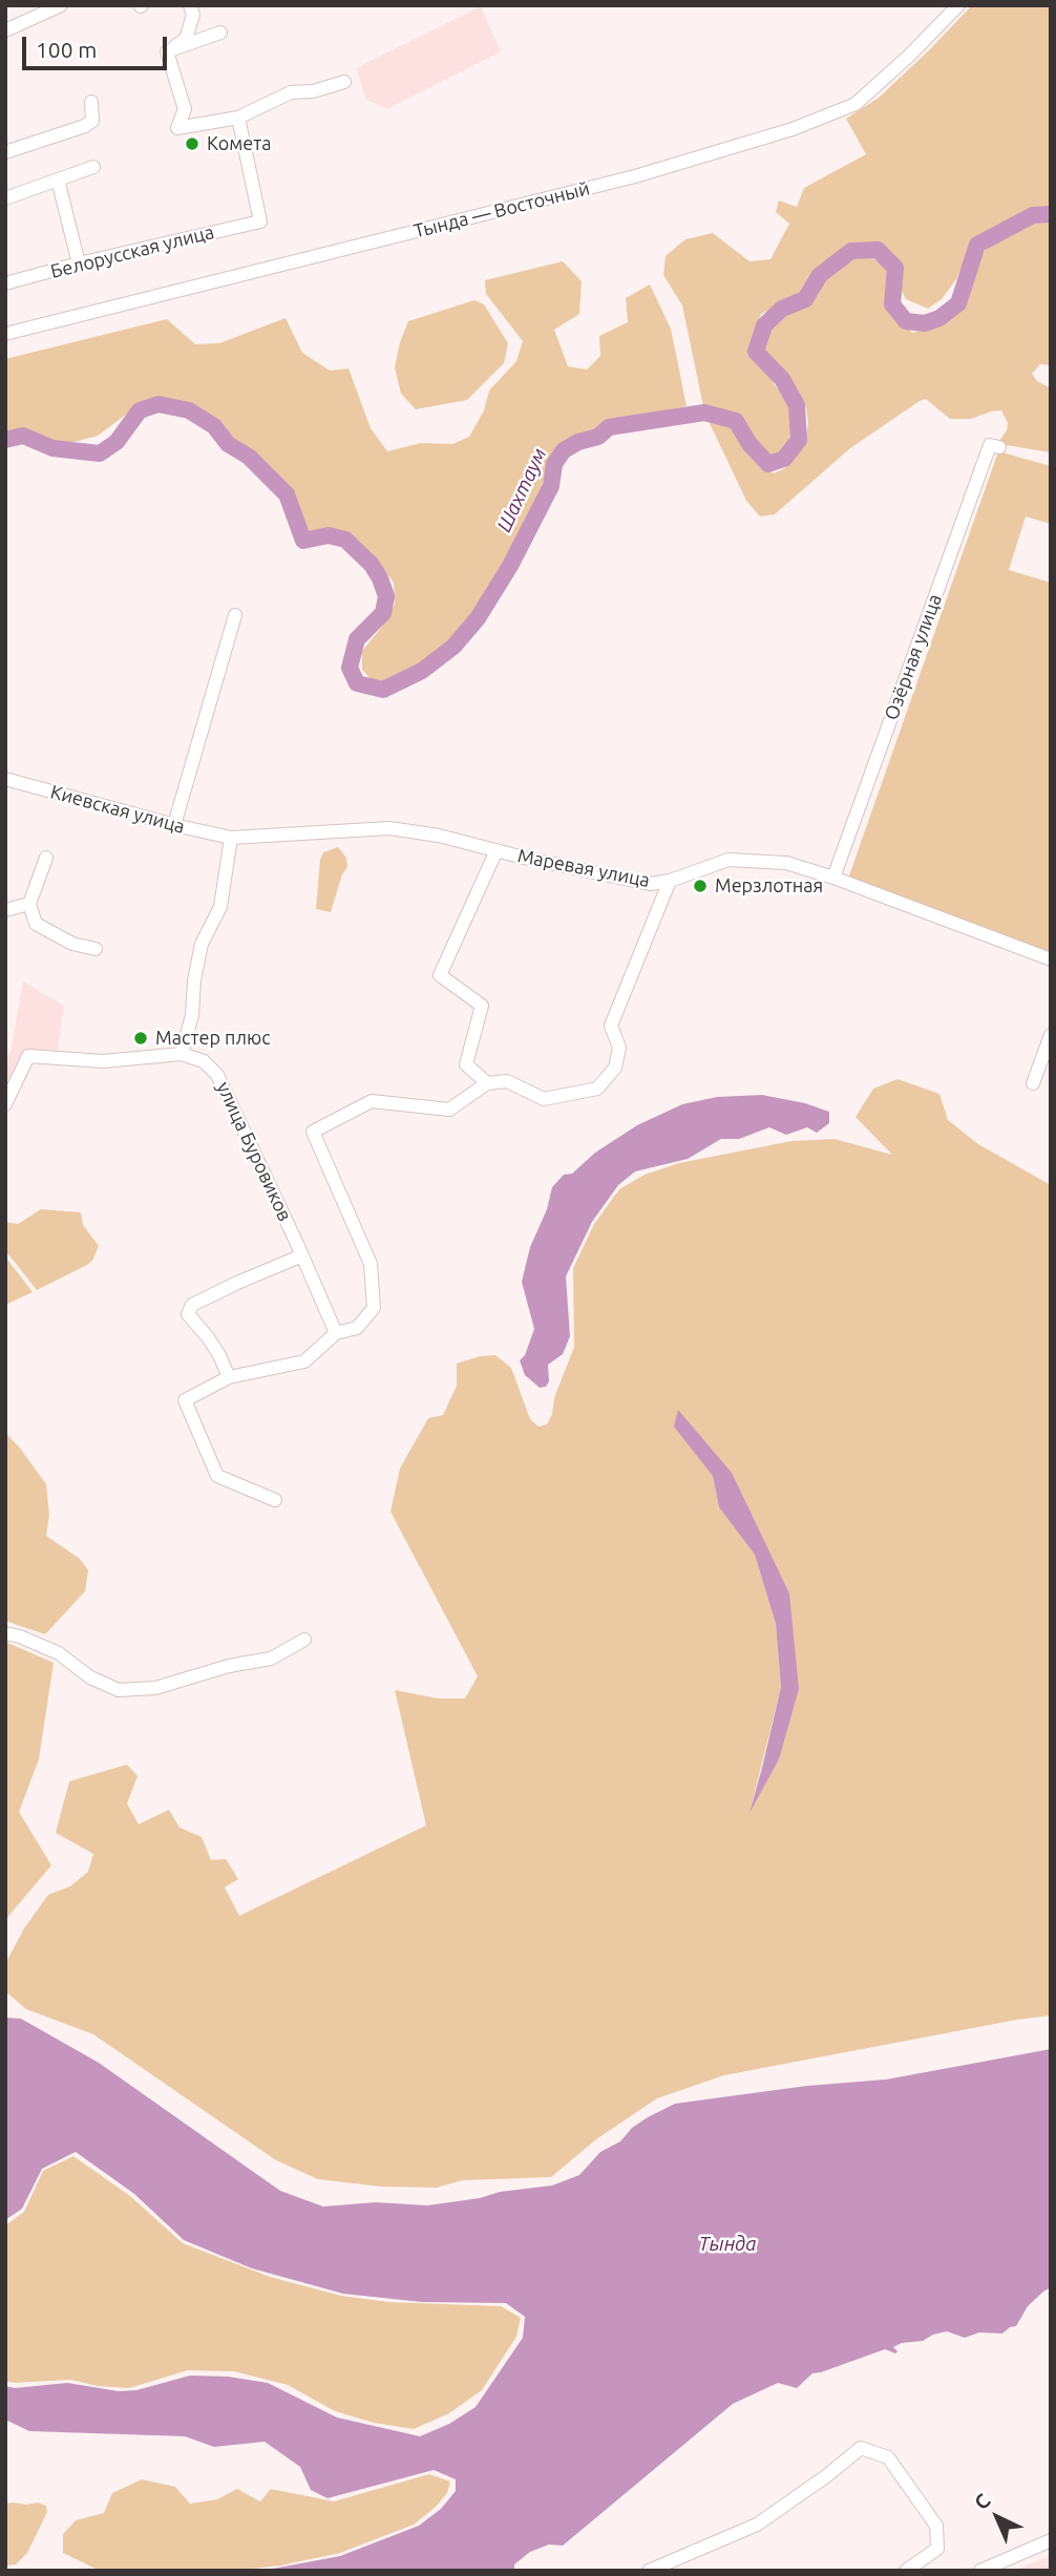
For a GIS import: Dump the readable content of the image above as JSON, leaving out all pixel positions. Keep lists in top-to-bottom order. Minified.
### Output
{"streets":{"street":["Тында — Восточный","Белорусская улица","Озёрная улица","Киевская улица","Маревая улица","улица Буровиков"]},"crossings":[["Озёрная улица","Маревая улица"],["Киевская улица","Маревая улица"]],"water":["Шахтаум","Тында"],"places":["Комета","Мерзлотная","Мастер плюс"],"scale_bar":"100 m","north":"top left"}
